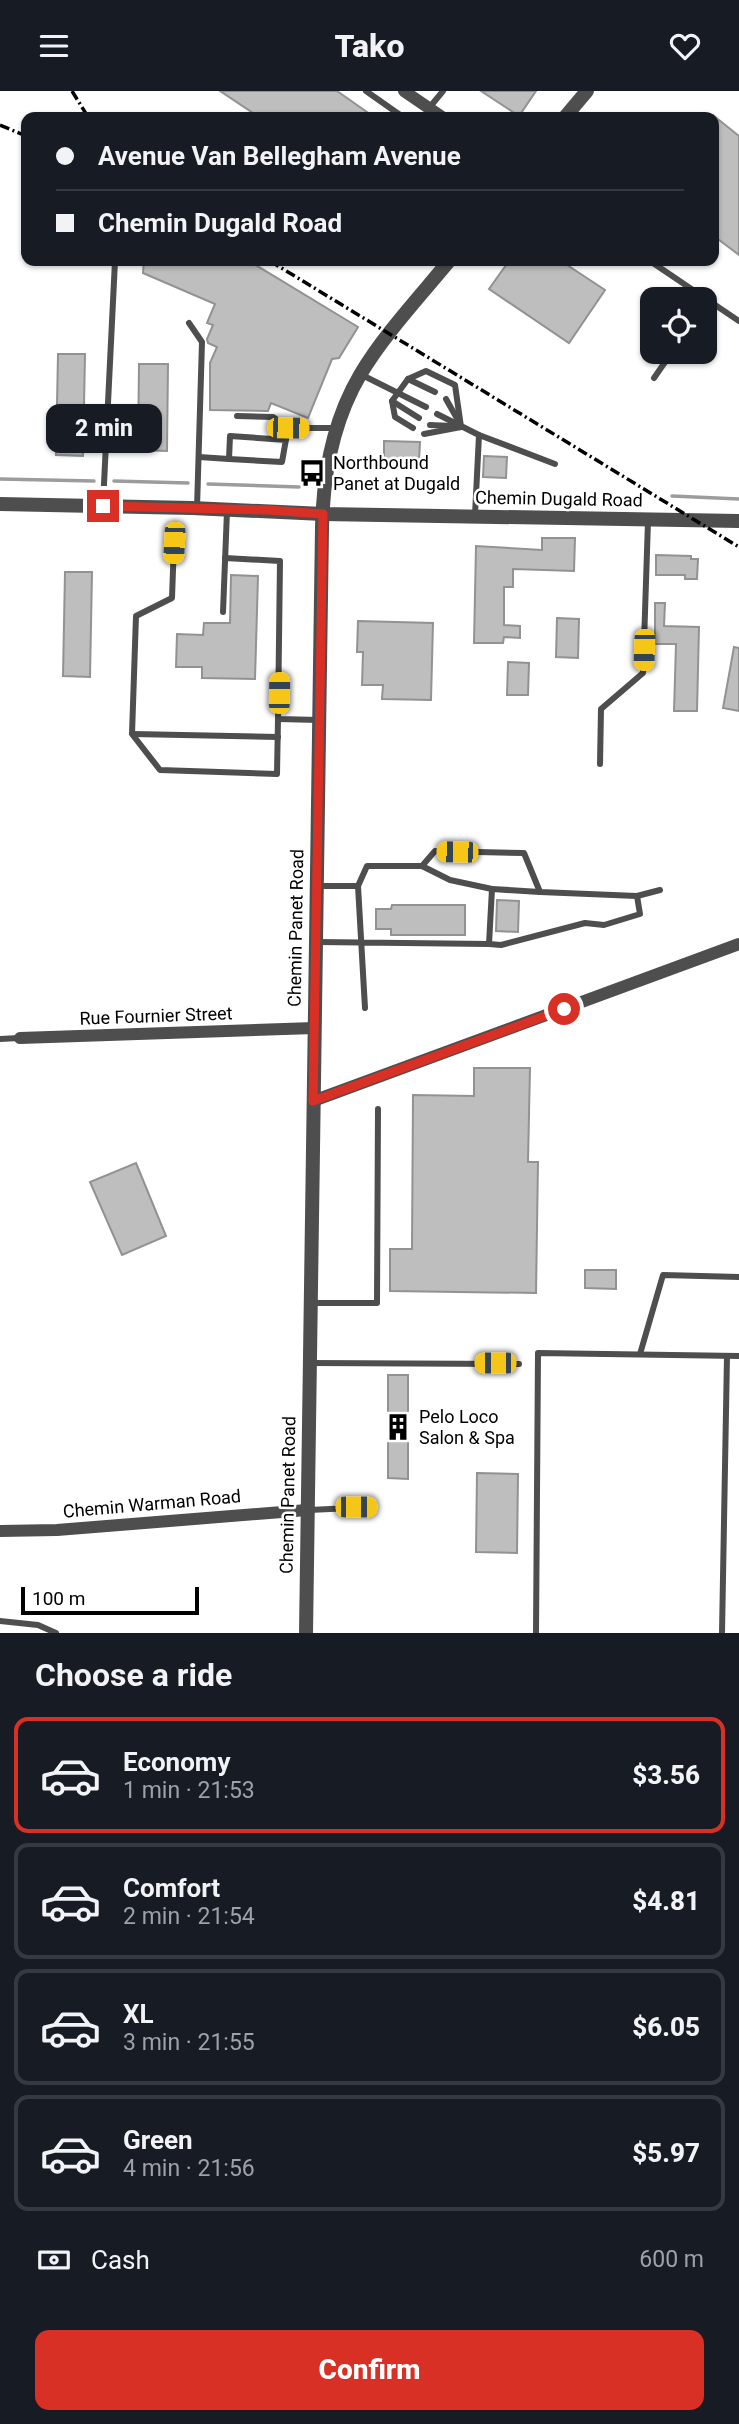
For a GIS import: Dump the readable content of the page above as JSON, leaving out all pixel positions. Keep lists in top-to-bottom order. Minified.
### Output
{"streets":{"street":["Chemin Dugald Road","Chemin Panet Road","Rue Fournier Street","Chemin Warman Road"]},"crossings":[["Chemin Dugald Road","Chemin Panet Road"],["Chemin Panet Road","Rue Fournier Street"],["Chemin Panet Road","Chemin Warman Road"]],"places":{"bus stop":["Northbound Panet at Dugald"],"building":["Pelo Loco Salon & Spa"]},"scale_bar":"100 m","page":{"header":"Tako","banner":["Avenue Van Bellegham Avenue","Chemin Dugald Road"],"bubble":"2 min","scale":"100 m","heading":"Choose a ride","list":[{"name":"Economy","note":"1 min · 21:53","value":"$3.56"},{"name":"Comfort","note":"2 min · 21:54","value":"$4.81"},{"name":"XL","note":"3 min · 21:55","value":"$6.05"},{"name":"Green","note":"4 min · 21:56","value":"$5.97"}],"pay":["Cash","600 m"],"buttons":"Confirm"}}
